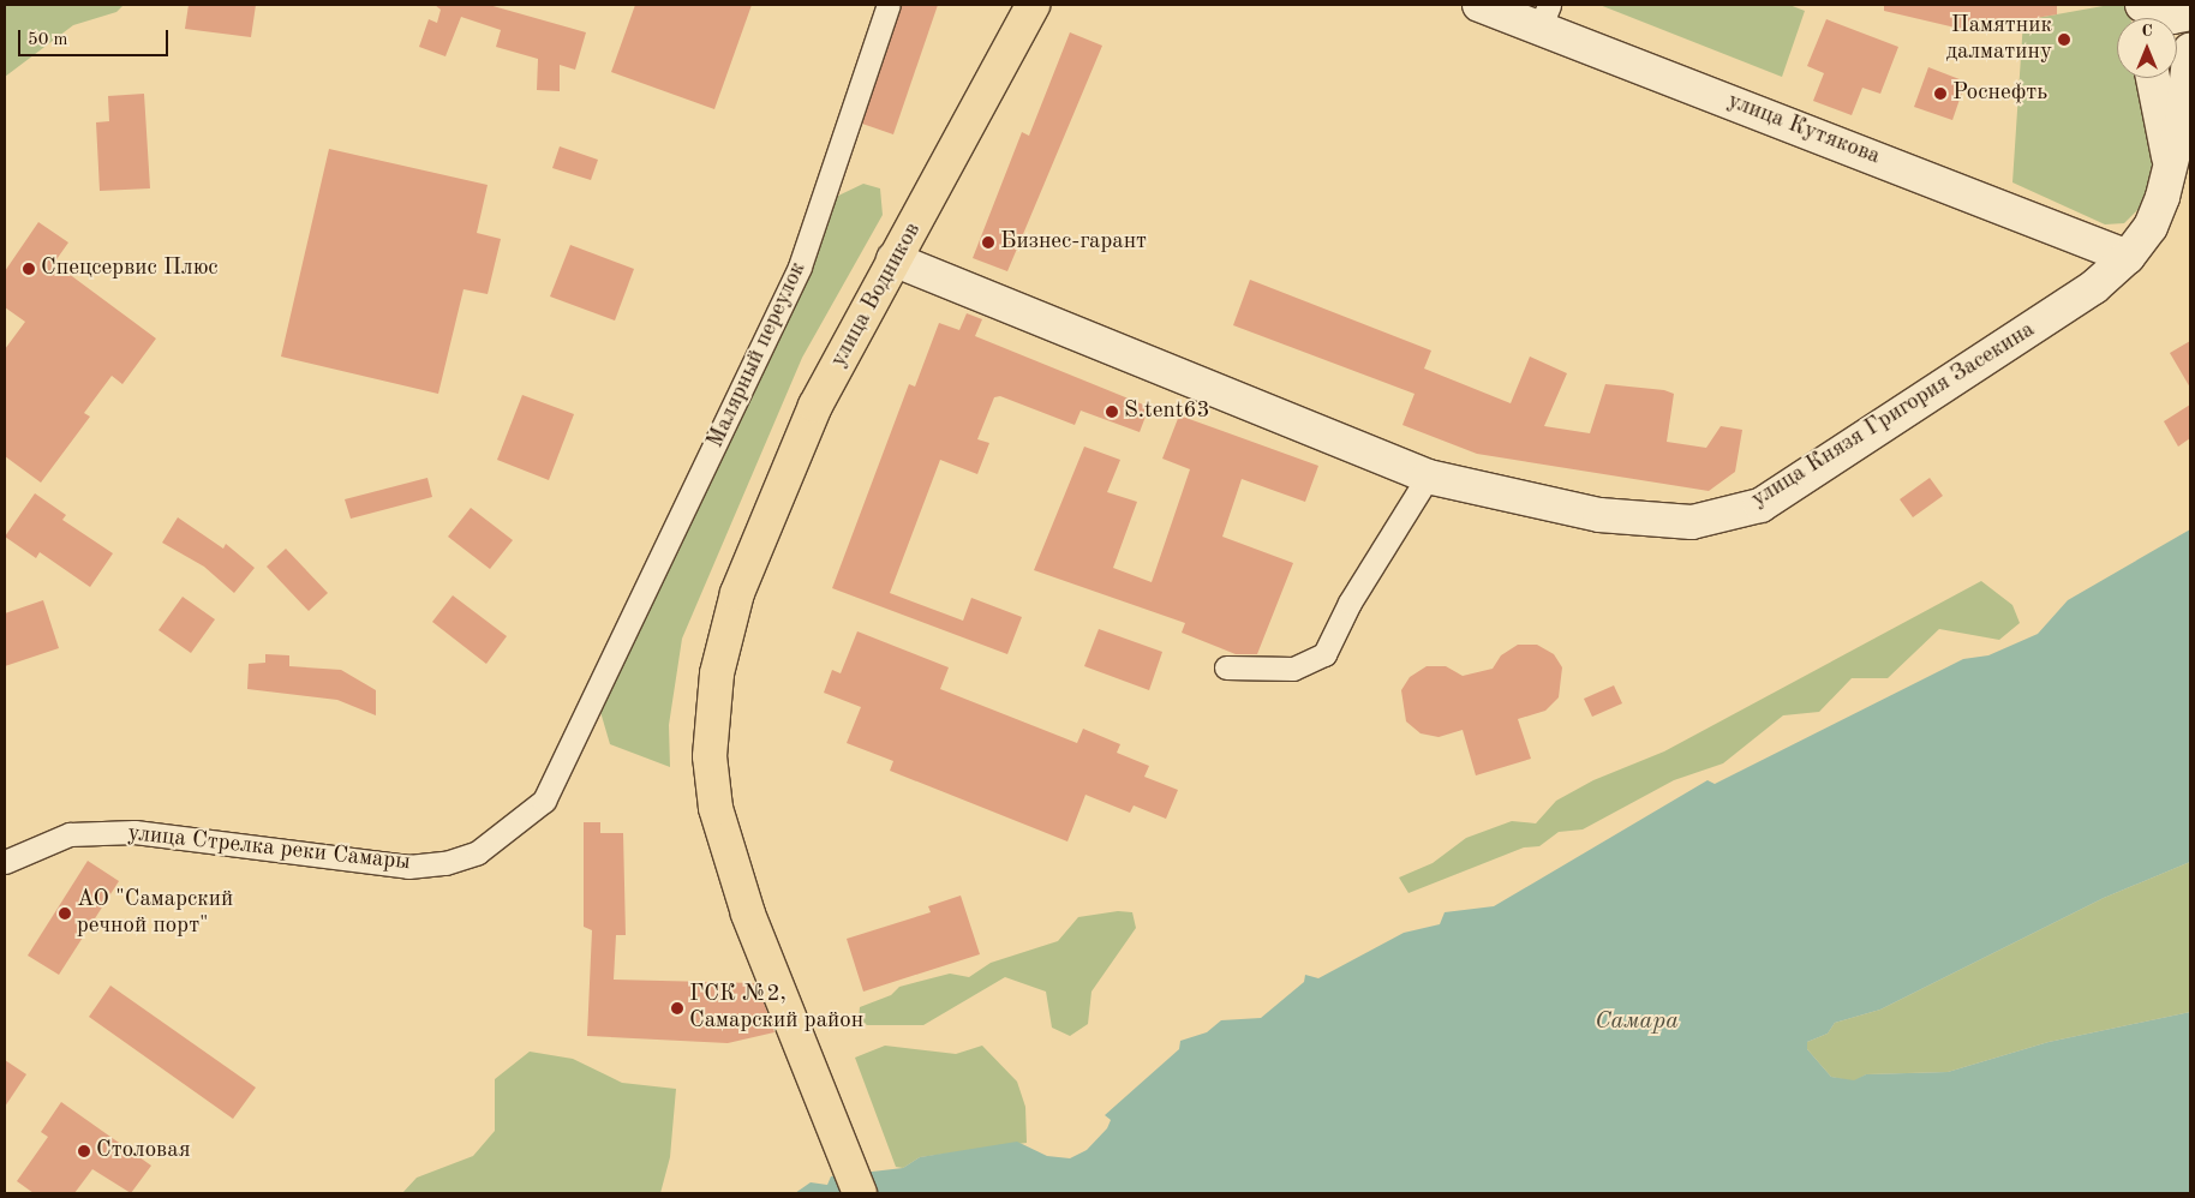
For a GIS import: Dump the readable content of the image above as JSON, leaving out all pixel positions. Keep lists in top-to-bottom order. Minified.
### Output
{"streets":{"main road":["улица Кутякова","улица Водников","улица Князя Григория Засекина"],"street":["Малярный переулок","улица Стрелка реки Самары"]},"crossings":[["улица Кутякова","улица Князя Григория Засекина"],["улица Водников","улица Князя Григория Засекина"],["Малярный переулок","улица Стрелка реки Самары"]],"water":["Самара"],"places":["Памятник далматину","Роснефть","Бизнес-гарант","Спецсервис Плюс","S.tent63","АО \"Самарский речной порт\"","ГСК №2, Самарский район","Столовая"],"scale_bar":"50 m","north":"top"}
